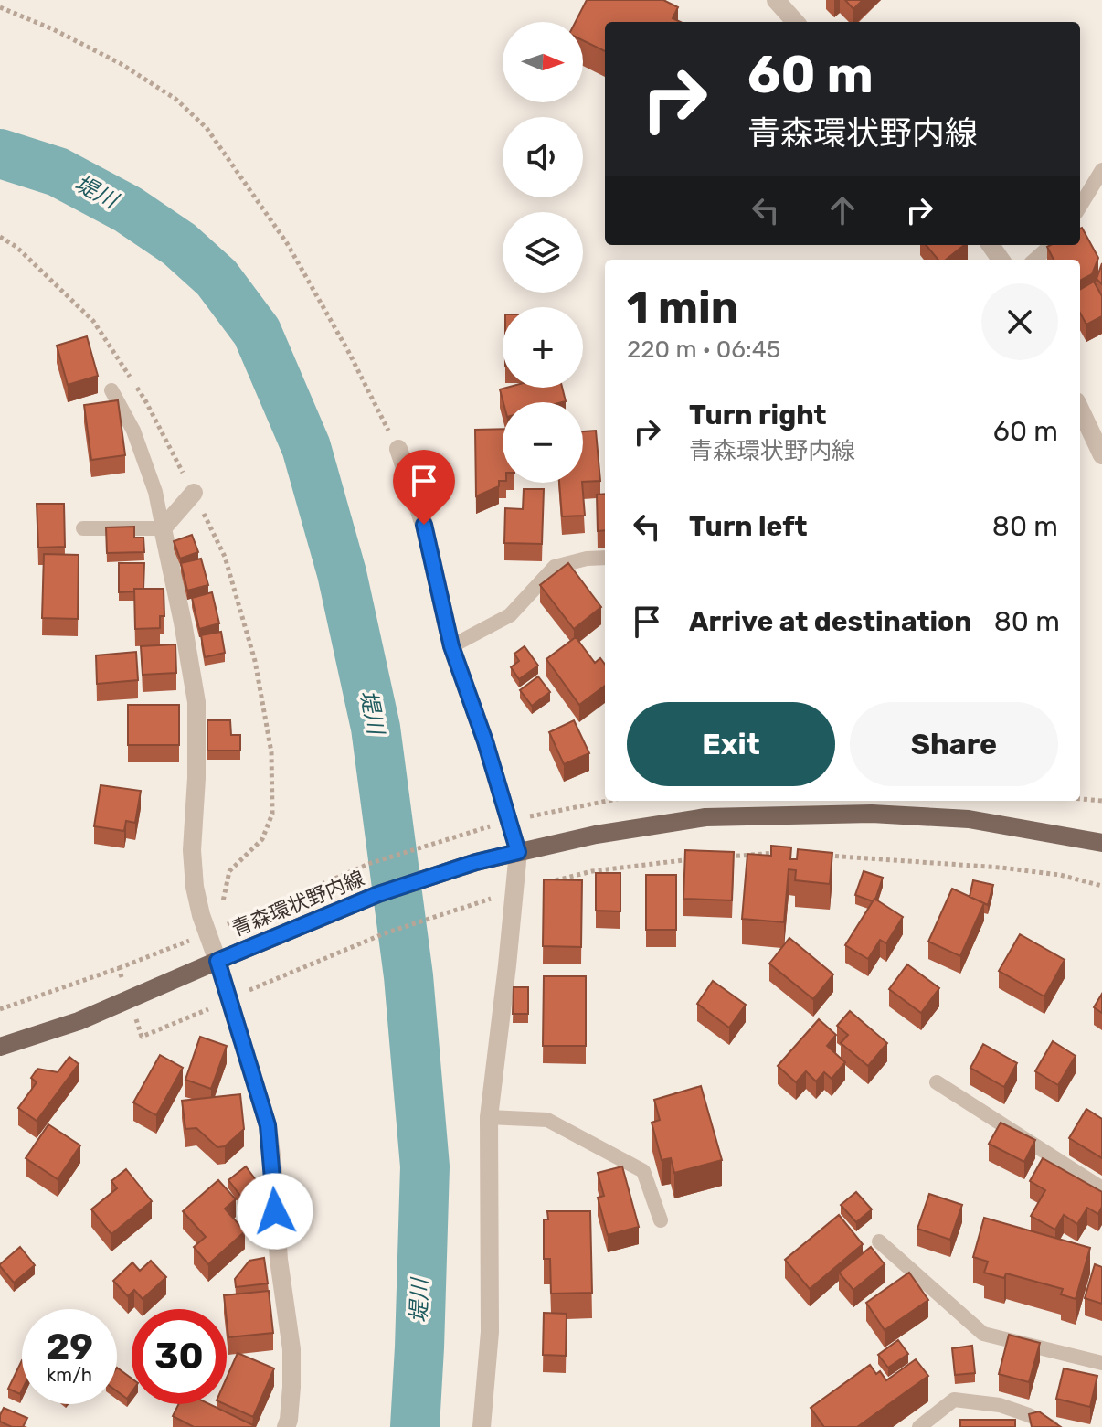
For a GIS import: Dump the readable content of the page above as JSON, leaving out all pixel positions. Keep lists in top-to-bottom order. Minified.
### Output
{"streets":{"main road":["青森環状野内線"]},"water":["堤川"],"north":"right","page":{"map_buttons":["+","−"],"turn":["60 m","青森環状野内線"],"heading":["1 min","220 m · 06:45"],"list":[{"name":"Turn right","note":"青森環状野内線","value":"60 m"},{"name":"Turn left","value":"80 m"},{"name":"Arrive at destination","value":"80 m"}],"buttons":["Exit","Share"],"speed":"29 km/h","limit":"30"}}
